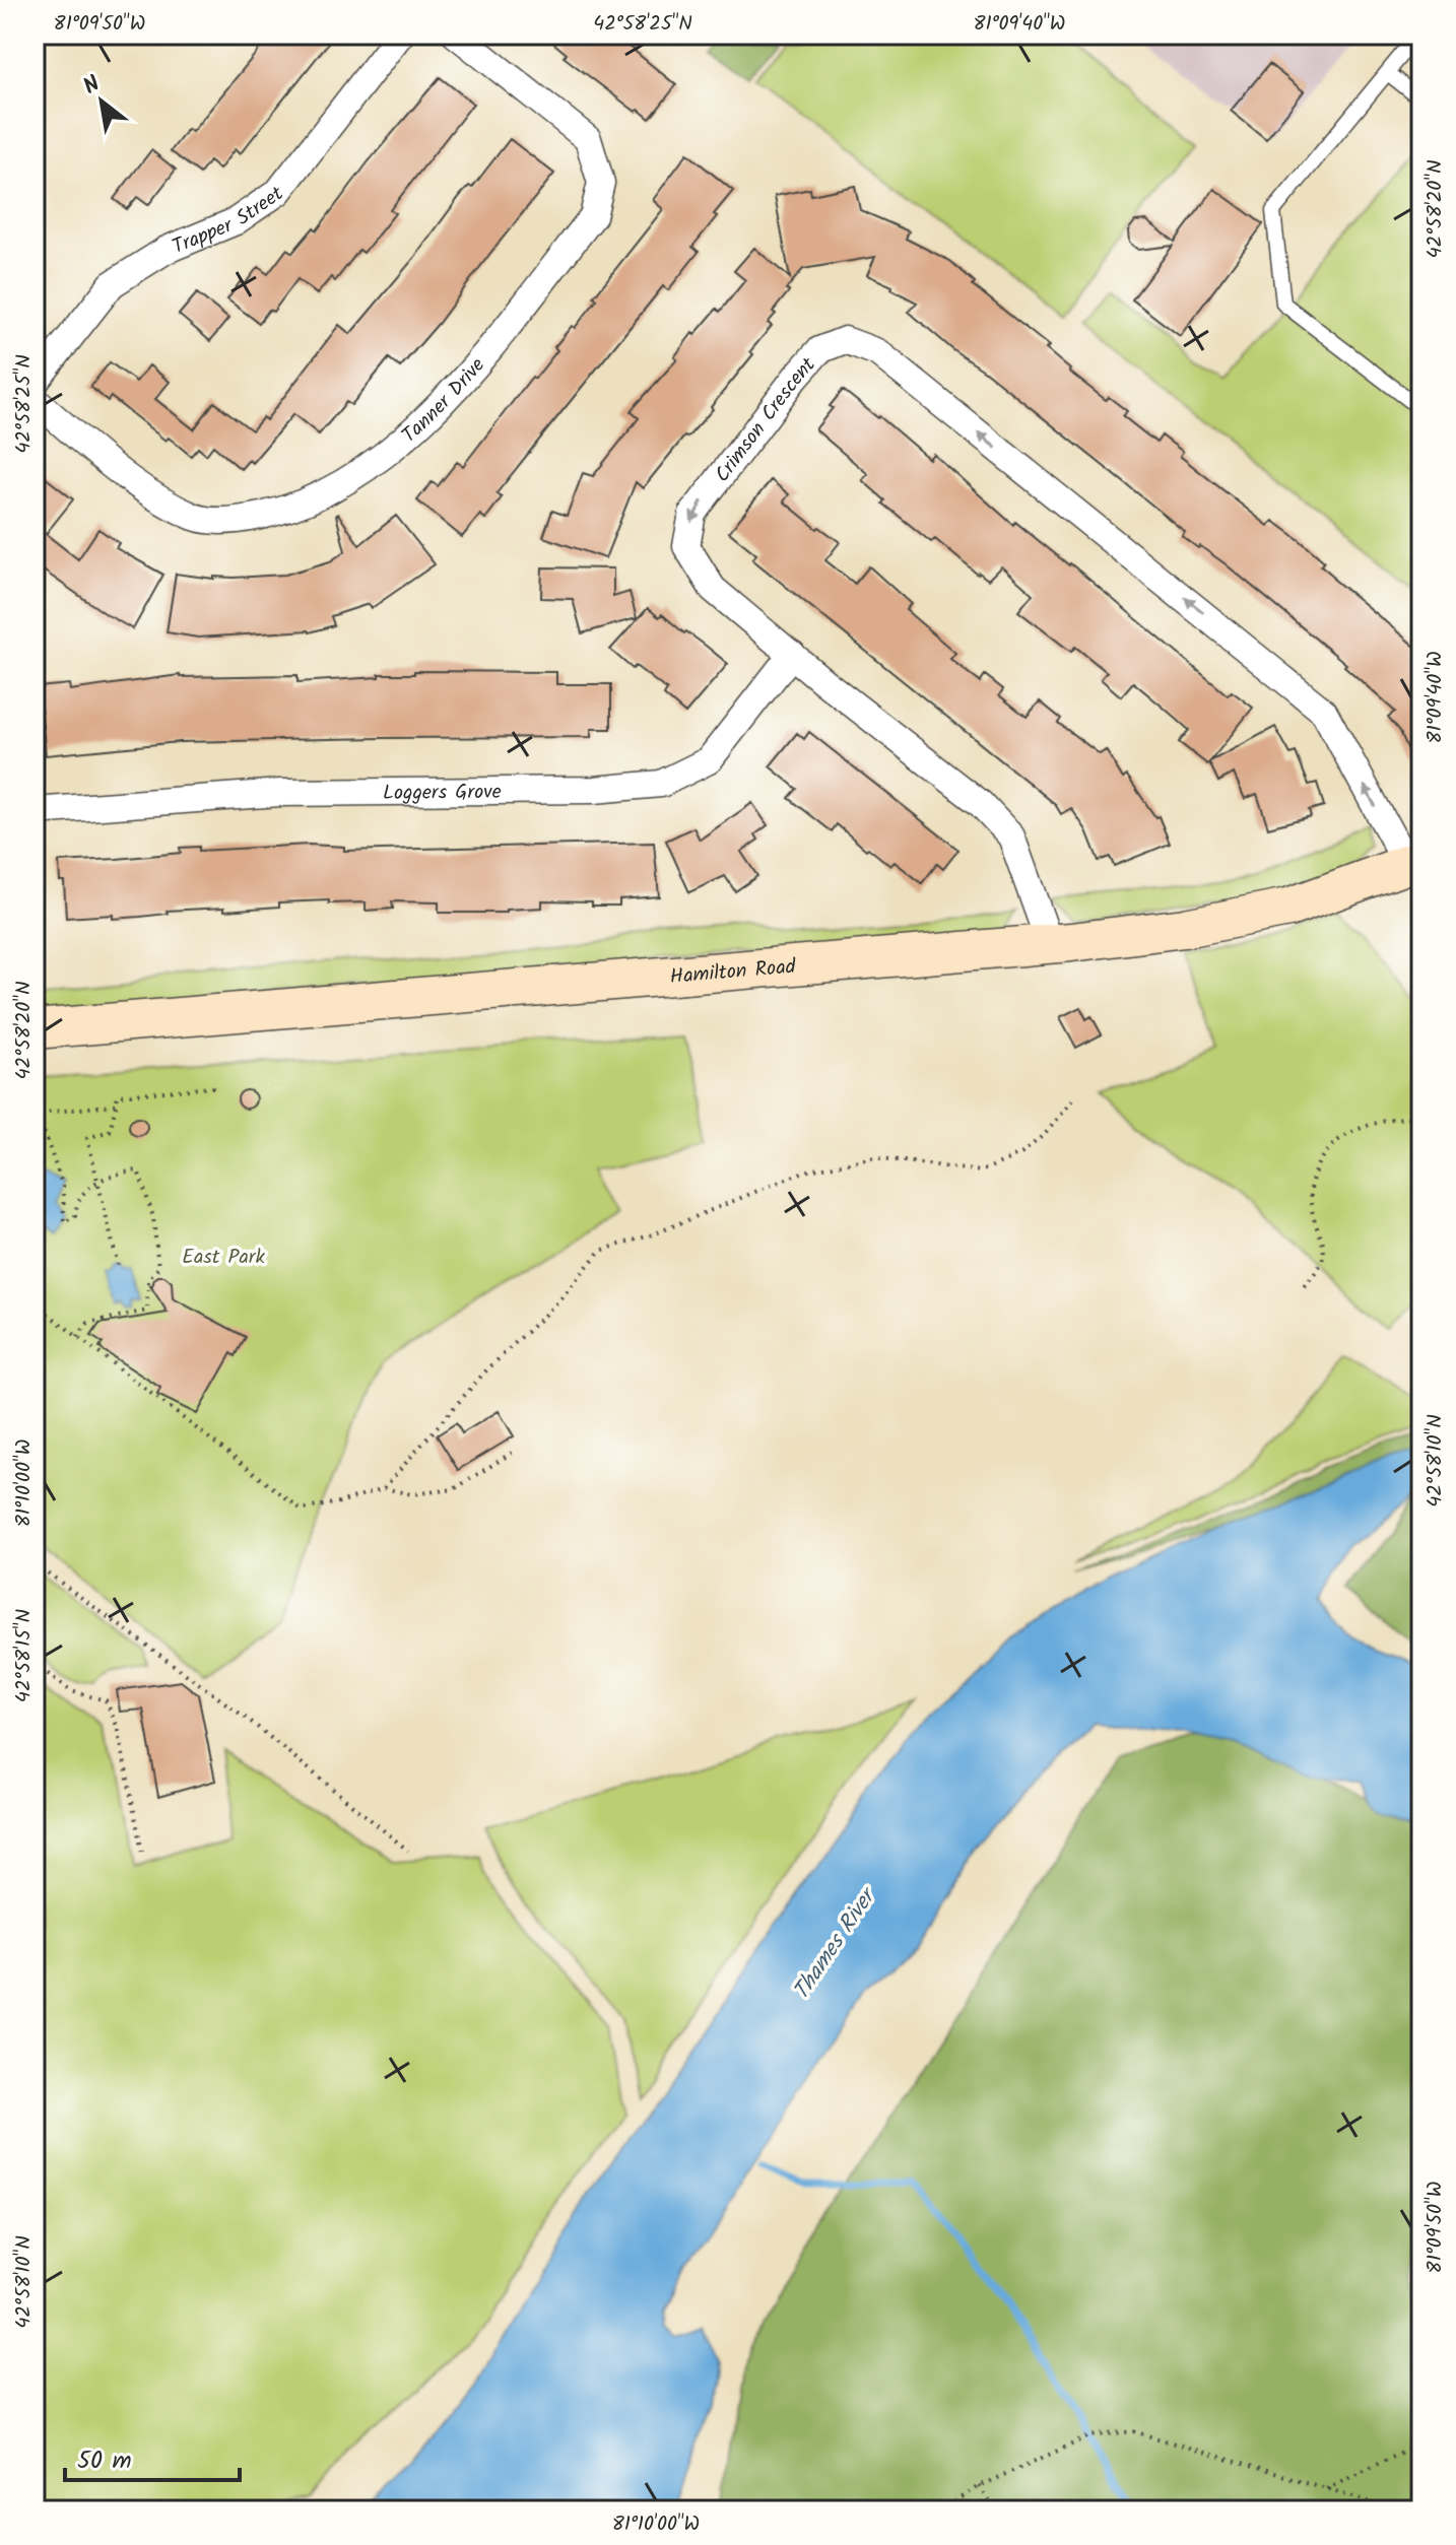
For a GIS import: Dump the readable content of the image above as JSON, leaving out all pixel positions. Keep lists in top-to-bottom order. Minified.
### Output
{"streets":{"main road":["Hamilton Road"],"street":["Trapper Street","Tanner Drive","Crimson Crescent","Loggers Grove"]},"crossings":[["Crimson Crescent","Loggers Grove"],["Crimson Crescent","Hamilton Road"]],"water":["Thames River"],"parks":["East Park"],"scale_bar":"50 m","north":"top left","coordinates":["81°09'50\"W","42°58'25\"N","81°09'40\"W","42°58'20\"N","42°58'10\"N","81°10'00\"W","42°58'15\"N"]}
